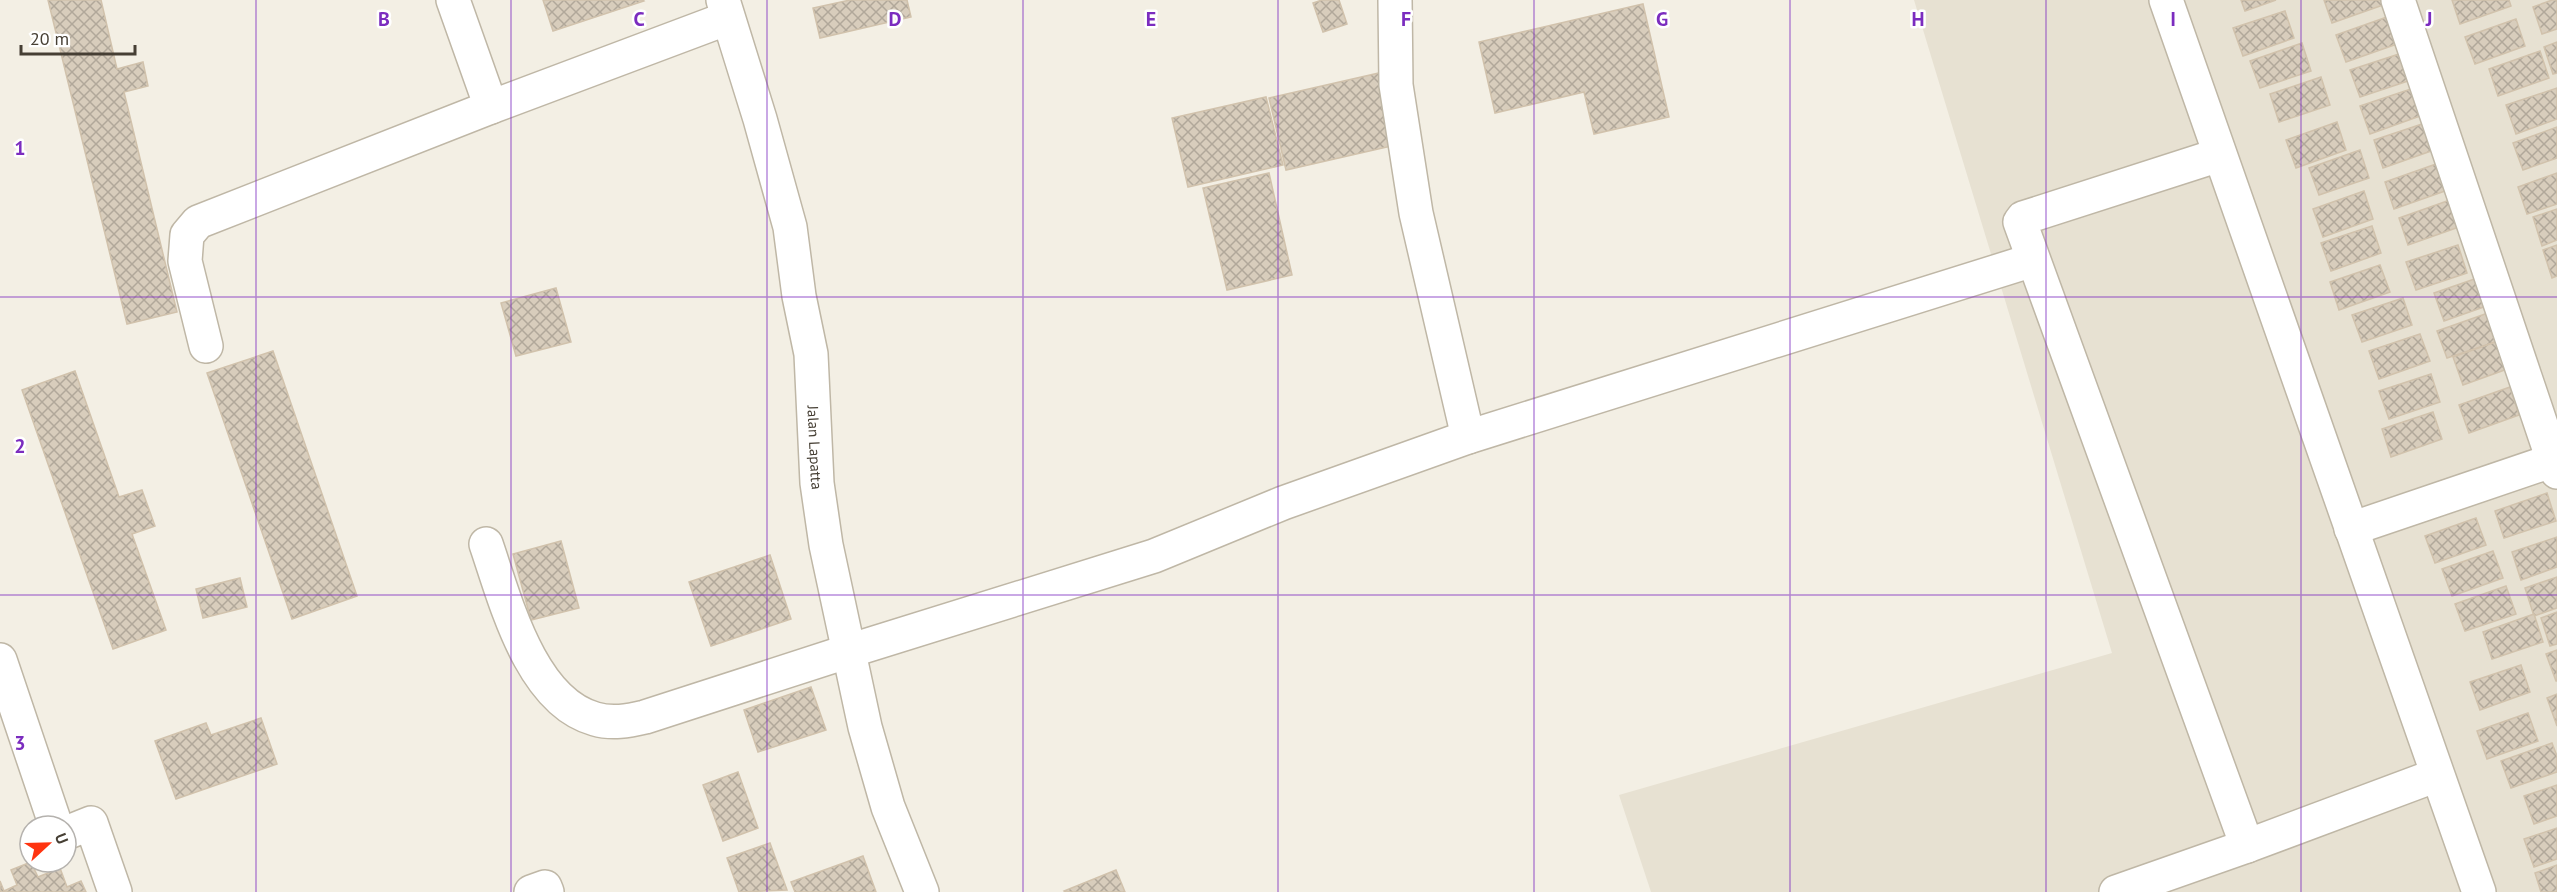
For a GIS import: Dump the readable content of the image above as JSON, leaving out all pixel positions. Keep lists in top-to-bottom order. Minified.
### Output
{"streets":{"street":["Jalan Lapatta"]},"scale_bar":"20 m","north":"right","grid":{"columns":["B","C","D","E","F","G","H","I","J"],"rows":["1","2","3"]}}
